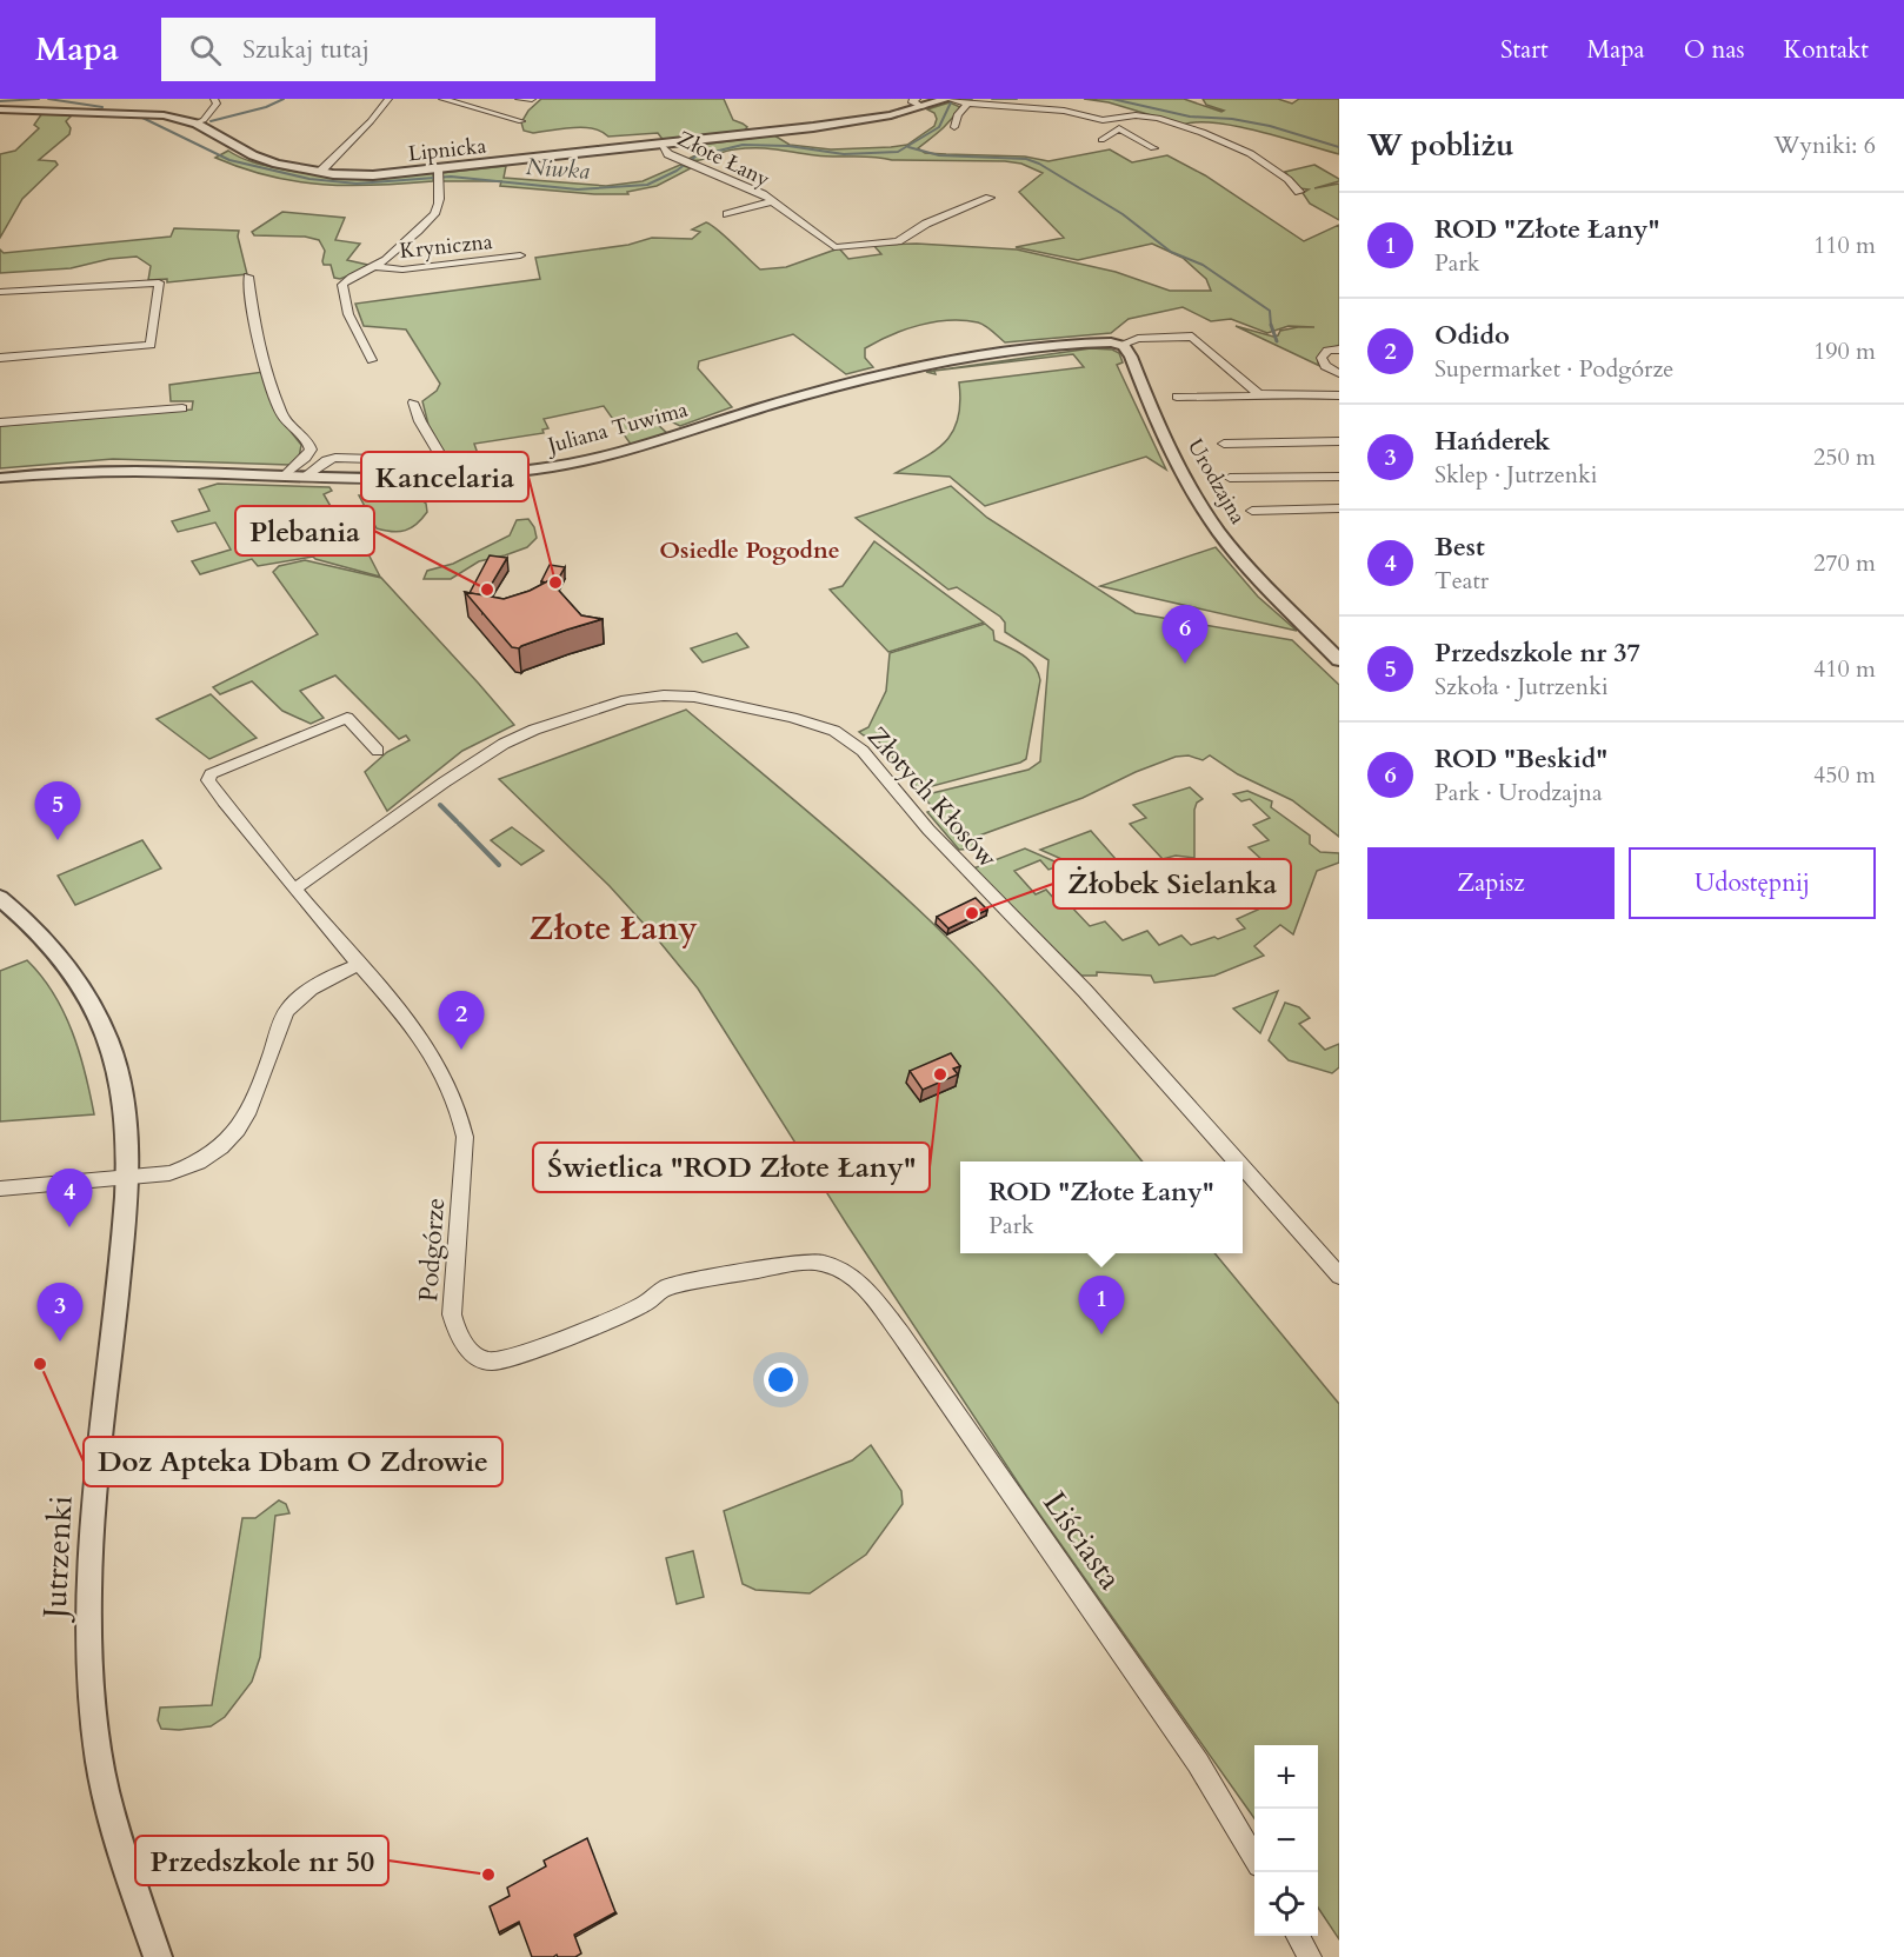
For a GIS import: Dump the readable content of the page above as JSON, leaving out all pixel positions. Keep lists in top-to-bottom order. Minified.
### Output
{"streets":{"street":["Lipnicka","Złote Łany","Kryniczna","Juliana Tuwima","Urodzajna","Złotych Kłosów","Podgórze","Liściasta","Jutrzenki"]},"crossings":[["Lipnicka","Złote Łany"],["Lipnicka","Kryniczna"],["Juliana Tuwima","Urodzajna"],["Złotych Kłosów","Podgórze"],["Podgórze","Liściasta"]],"districts":["Osiedle Pogodne","Złote Łany"],"water":["Niwka"],"places":["Kancelaria","Plebania","Żłobek Sielanka","Świetlica \"ROD Złote Łany\"","Doz Apteka Dbam O Zdrowie","Przedszkole nr 50"],"page":{"header":"Mapa","search":"Szukaj tutaj","nav":["Start","Mapa","O nas","Kontakt"],"heading":["W pobliżu","Wyniki: 6"],"list":[{"mark":"1","name":"ROD \"Złote Łany\"","note":"Park","value":"110 m"},{"mark":"2","name":"Odido","note":"Supermarket · Podgórze","value":"190 m"},{"mark":"3","name":"Hańderek","note":"Sklep · Jutrzenki","value":"250 m"},{"mark":"4","name":"Best","note":"Teatr","value":"270 m"},{"mark":"5","name":"Przedszkole nr 37","note":"Szkoła · Jutrzenki","value":"410 m"},{"mark":"6","name":"ROD \"Beskid\"","note":"Park · Urodzajna","value":"450 m"}],"pins":["6","5","2","4","1","3"],"buttons":["Zapisz","Udostępnij"],"popup":["ROD \"Złote Łany\"","Park"],"map_buttons":["+","−"]}}
